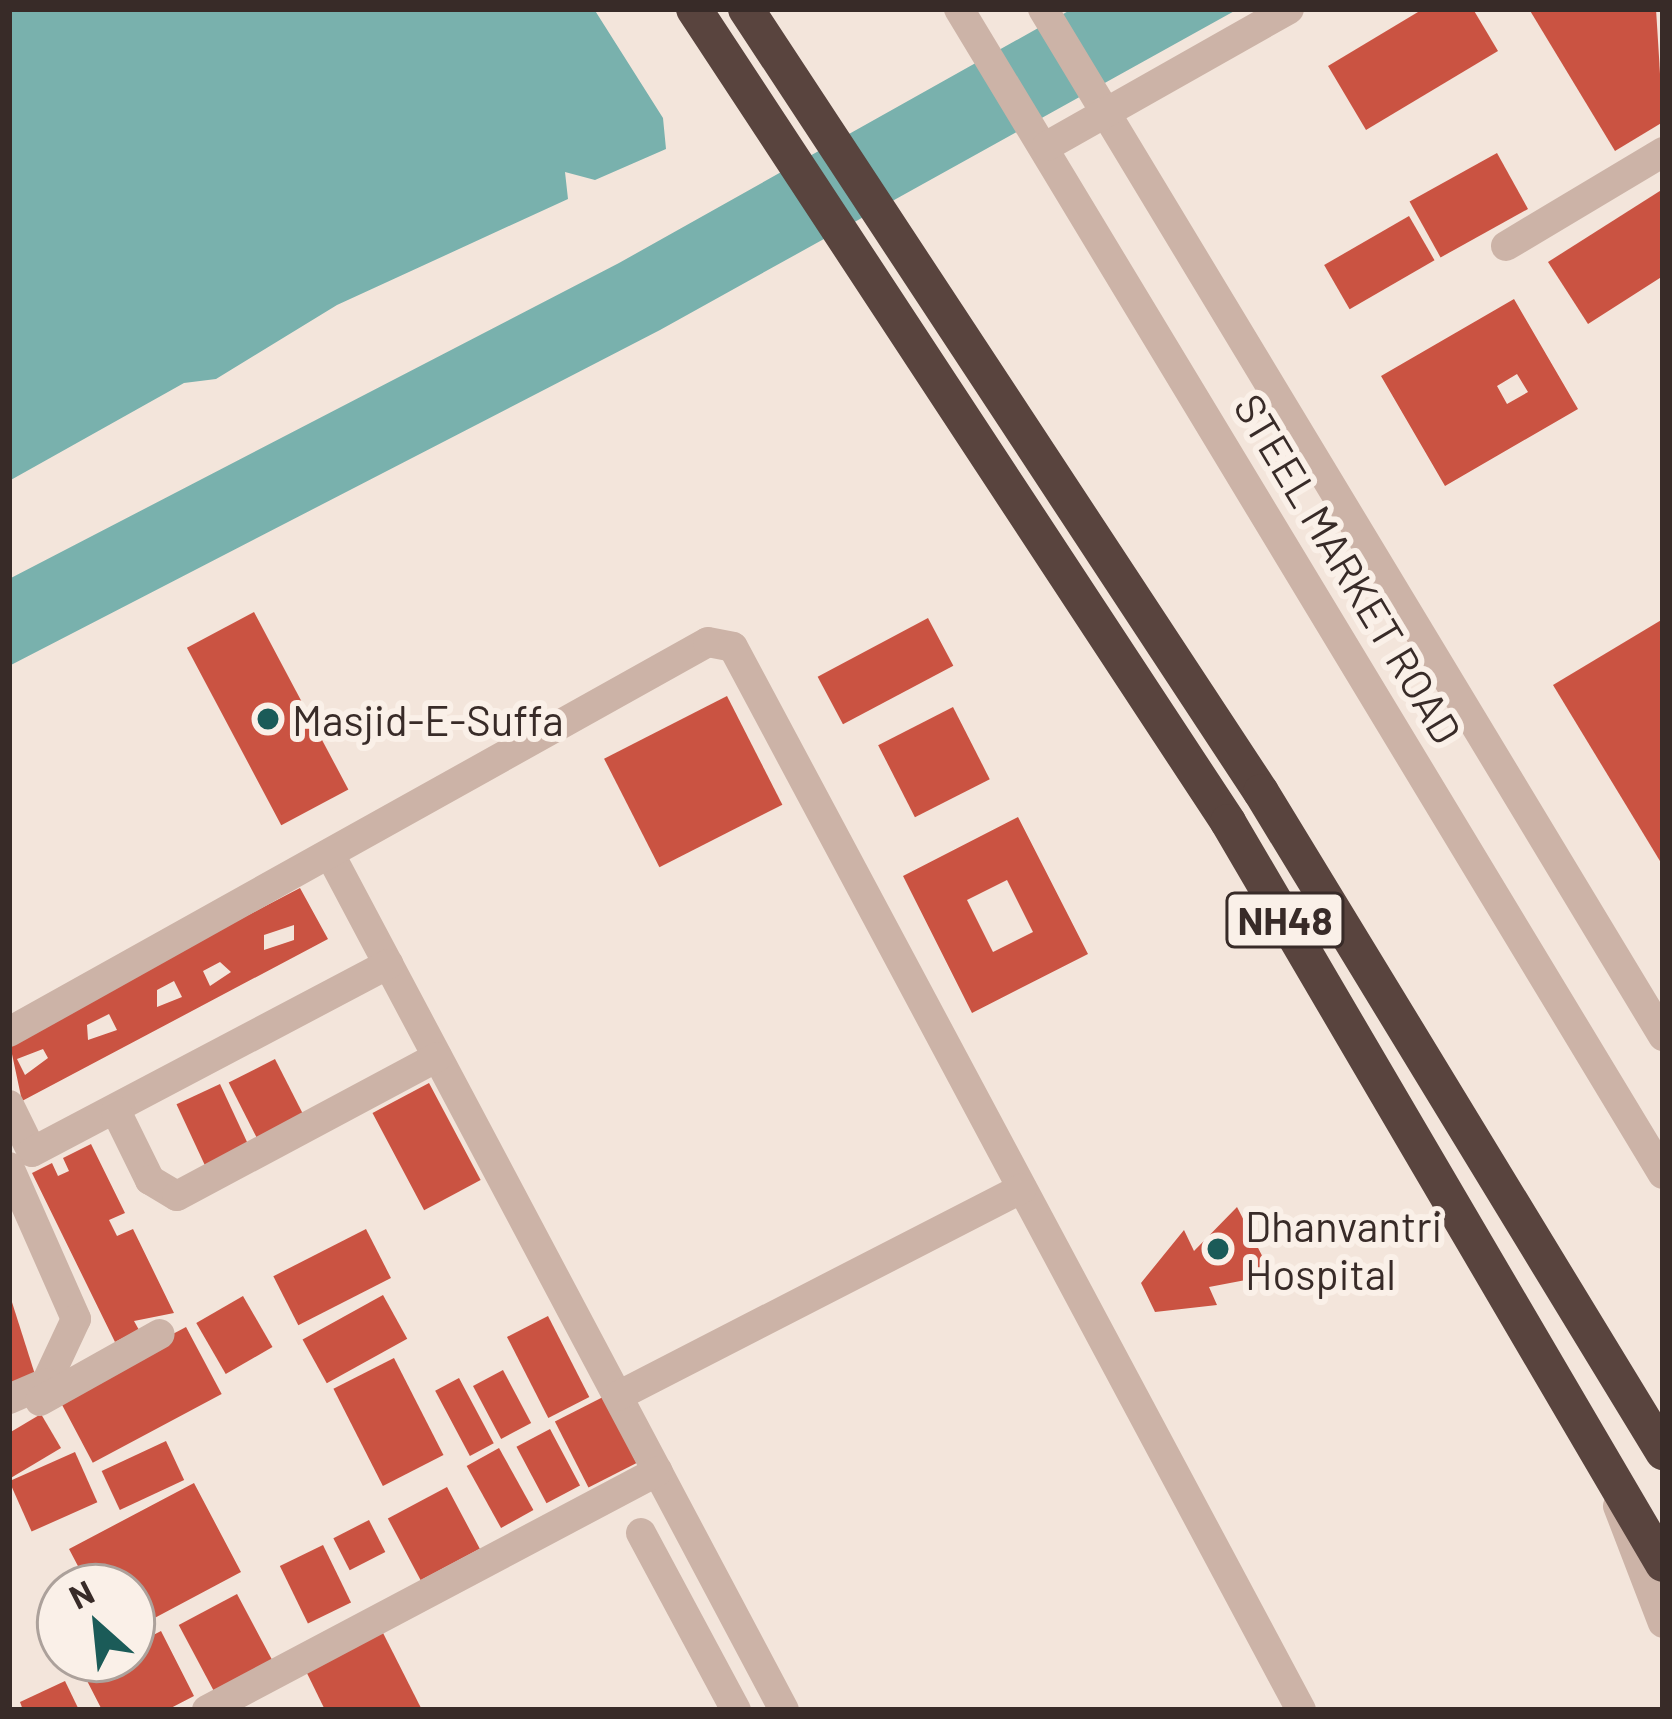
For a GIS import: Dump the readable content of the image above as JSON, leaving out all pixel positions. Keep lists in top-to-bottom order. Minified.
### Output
{"streets":{"highway":["NH48"],"street":["STEEL MARKET ROAD"]},"places":["Masjid-E-Suffa","Dhanvantri Hospital"],"north":"top left"}
